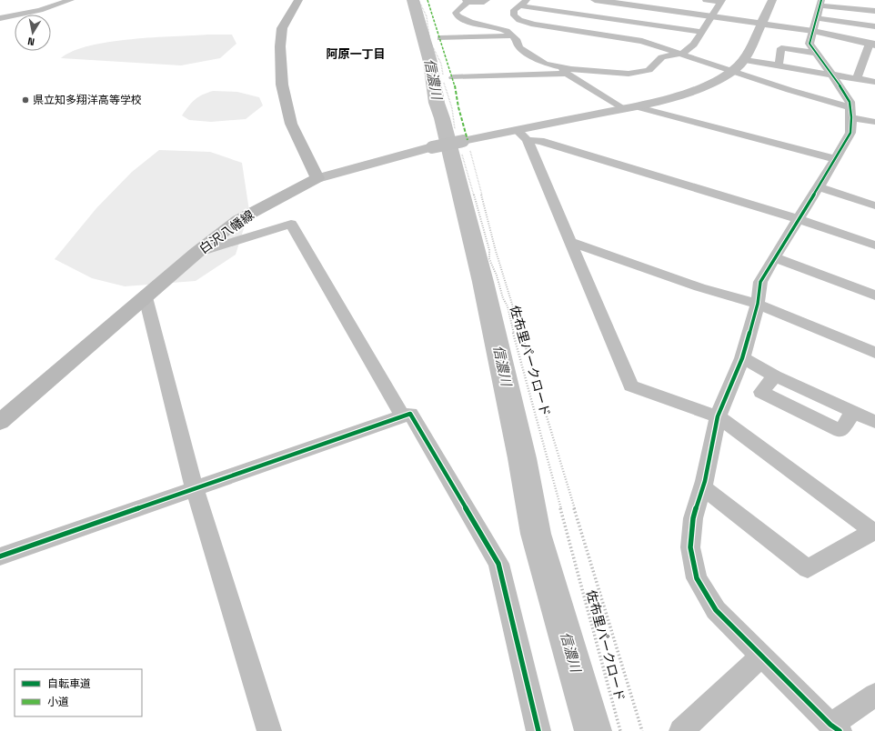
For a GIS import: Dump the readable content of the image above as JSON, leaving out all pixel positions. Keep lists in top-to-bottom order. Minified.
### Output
{"streets":{"main road":["白沢八幡線"],"path":["佐布里パークロード"]},"districts":["阿原一丁目"],"water":["信濃川"],"places":["県立知多翔洋高等学校"],"legend":["自転車道","小道"],"north":"bottom"}
